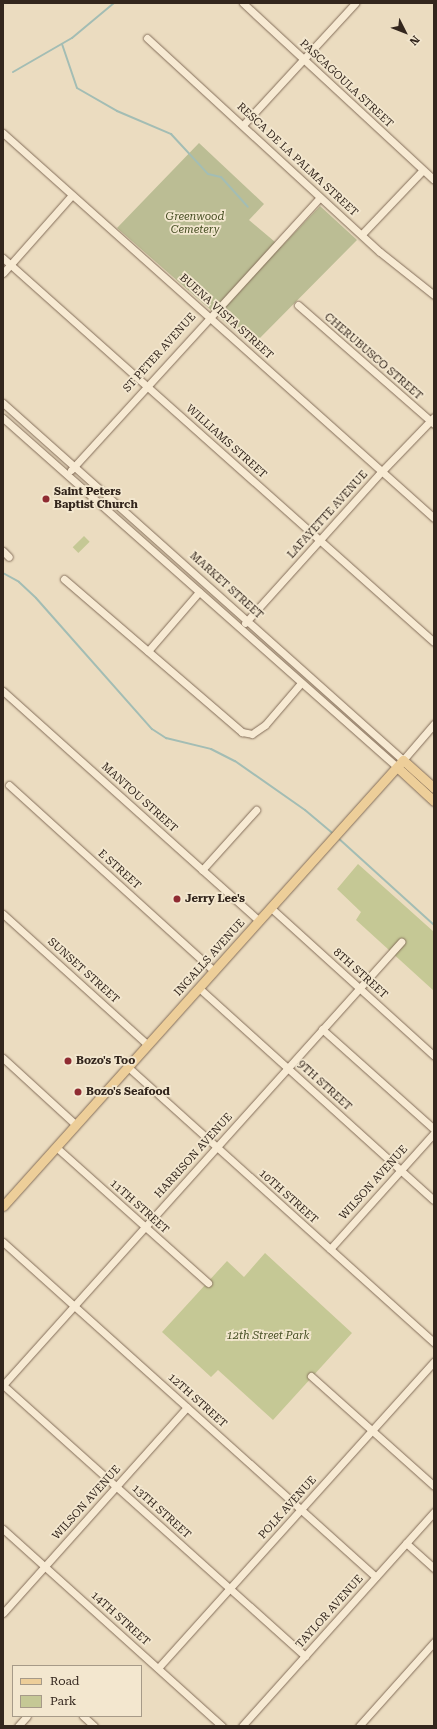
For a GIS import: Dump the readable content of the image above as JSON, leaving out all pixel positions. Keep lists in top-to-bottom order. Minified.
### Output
{"streets":{"main road":["MARKET STREET","INGALLS AVENUE"],"street":["PASCAGOULA STREET","RESCA DE LA PALMA STREET","BUENA VISTA STREET","ST PETER AVENUE","CHERUBUSCO STREET","WILLIAMS STREET","LAFAYETTE AVENUE","MANTOU STREET","E STREET","SUNSET STREET","8TH STREET","9TH STREET","HARRISON AVENUE","WILSON AVENUE","10TH STREET","11TH STREET","12TH STREET","POLK AVENUE","13TH STREET","TAYLOR AVENUE","14TH STREET"]},"crossings":[["RESCA DE LA PALMA STREET","ST PETER AVENUE"],["BUENA VISTA STREET","ST PETER AVENUE"],["BUENA VISTA STREET","LAFAYETTE AVENUE"],["ST PETER AVENUE","WILLIAMS STREET"],["ST PETER AVENUE","MARKET STREET"],["CHERUBUSCO STREET","LAFAYETTE AVENUE"],["WILLIAMS STREET","LAFAYETTE AVENUE"],["LAFAYETTE AVENUE","MARKET STREET"],["MARKET STREET","INGALLS AVENUE"],["MANTOU STREET","INGALLS AVENUE"],["E STREET","INGALLS AVENUE"],["INGALLS AVENUE","SUNSET STREET"],["INGALLS AVENUE","8TH STREET"],["INGALLS AVENUE","9TH STREET"],["INGALLS AVENUE","10TH STREET"],["INGALLS AVENUE","11TH STREET"],["8TH STREET","HARRISON AVENUE"],["9TH STREET","HARRISON AVENUE"],["9TH STREET","WILSON AVENUE"],["HARRISON AVENUE","10TH STREET"],["HARRISON AVENUE","11TH STREET"],["HARRISON AVENUE","12TH STREET"],["HARRISON AVENUE","13TH STREET"],["WILSON AVENUE","10TH STREET"],["WILSON AVENUE","12TH STREET"],["WILSON AVENUE","13TH STREET"],["WILSON AVENUE","14TH STREET"],["12TH STREET","POLK AVENUE"],["12TH STREET","TAYLOR AVENUE"],["POLK AVENUE","13TH STREET"],["POLK AVENUE","14TH STREET"],["13TH STREET","TAYLOR AVENUE"]],"parks":["Greenwood Cemetery","12th Street Park"],"places":["Saint Peters Baptist Church","Jerry Lee's","Bozo's Too","Bozo's Seafood"],"legend":["Road","Park"],"north":"bottom right"}
